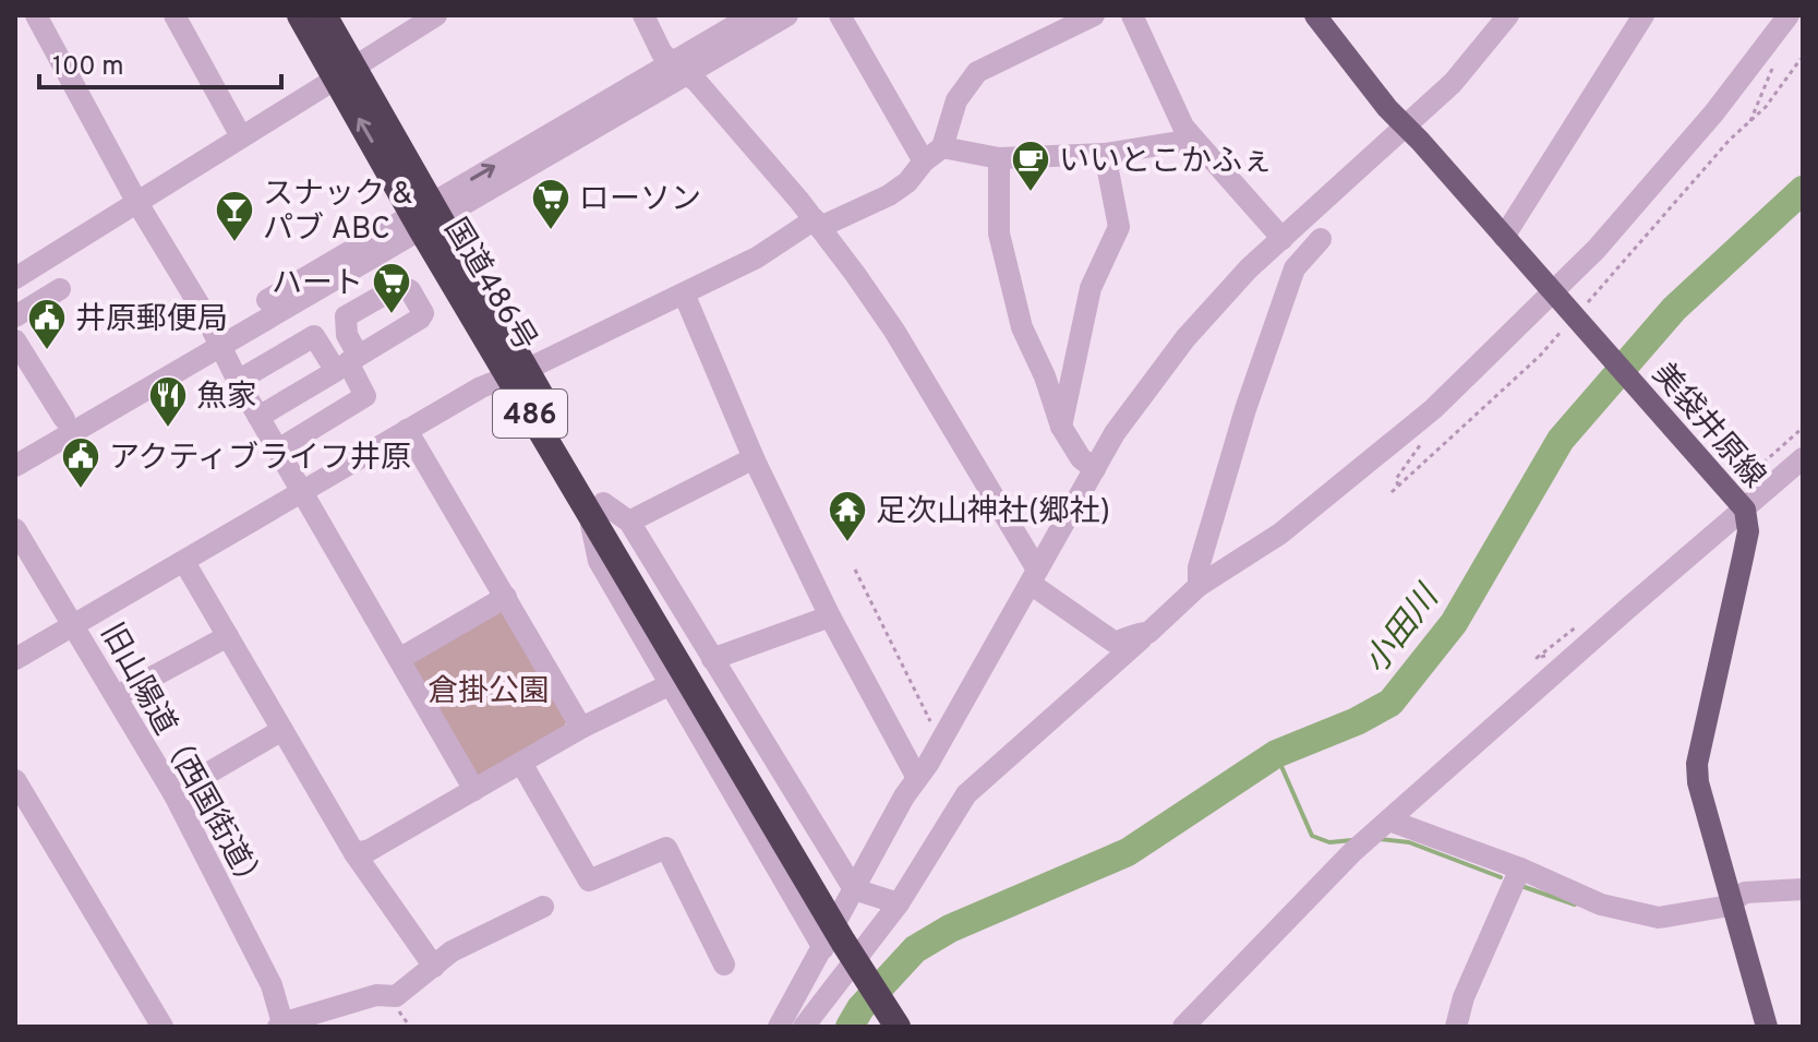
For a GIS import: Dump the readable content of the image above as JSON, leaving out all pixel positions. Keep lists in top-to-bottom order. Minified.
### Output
{"streets":{"highway":["国道486号","486"],"main road":["美袋井原線"],"street":["旧山陽道（西国街道）"]},"crossings":[["国道486号","486"]],"water":["小田川"],"parks":["倉掛公園"],"places":{"cafe":["いいとこかふぇ"],"supermarket":["ローソン","ハート"],"bar":["スナック & パブ ABC"],"public building":["井原郵便局","アクティブライフ井原"],"restaurant":["魚家"],"temple":["足次山神社(郷社)"]},"scale_bar":"100 m"}
